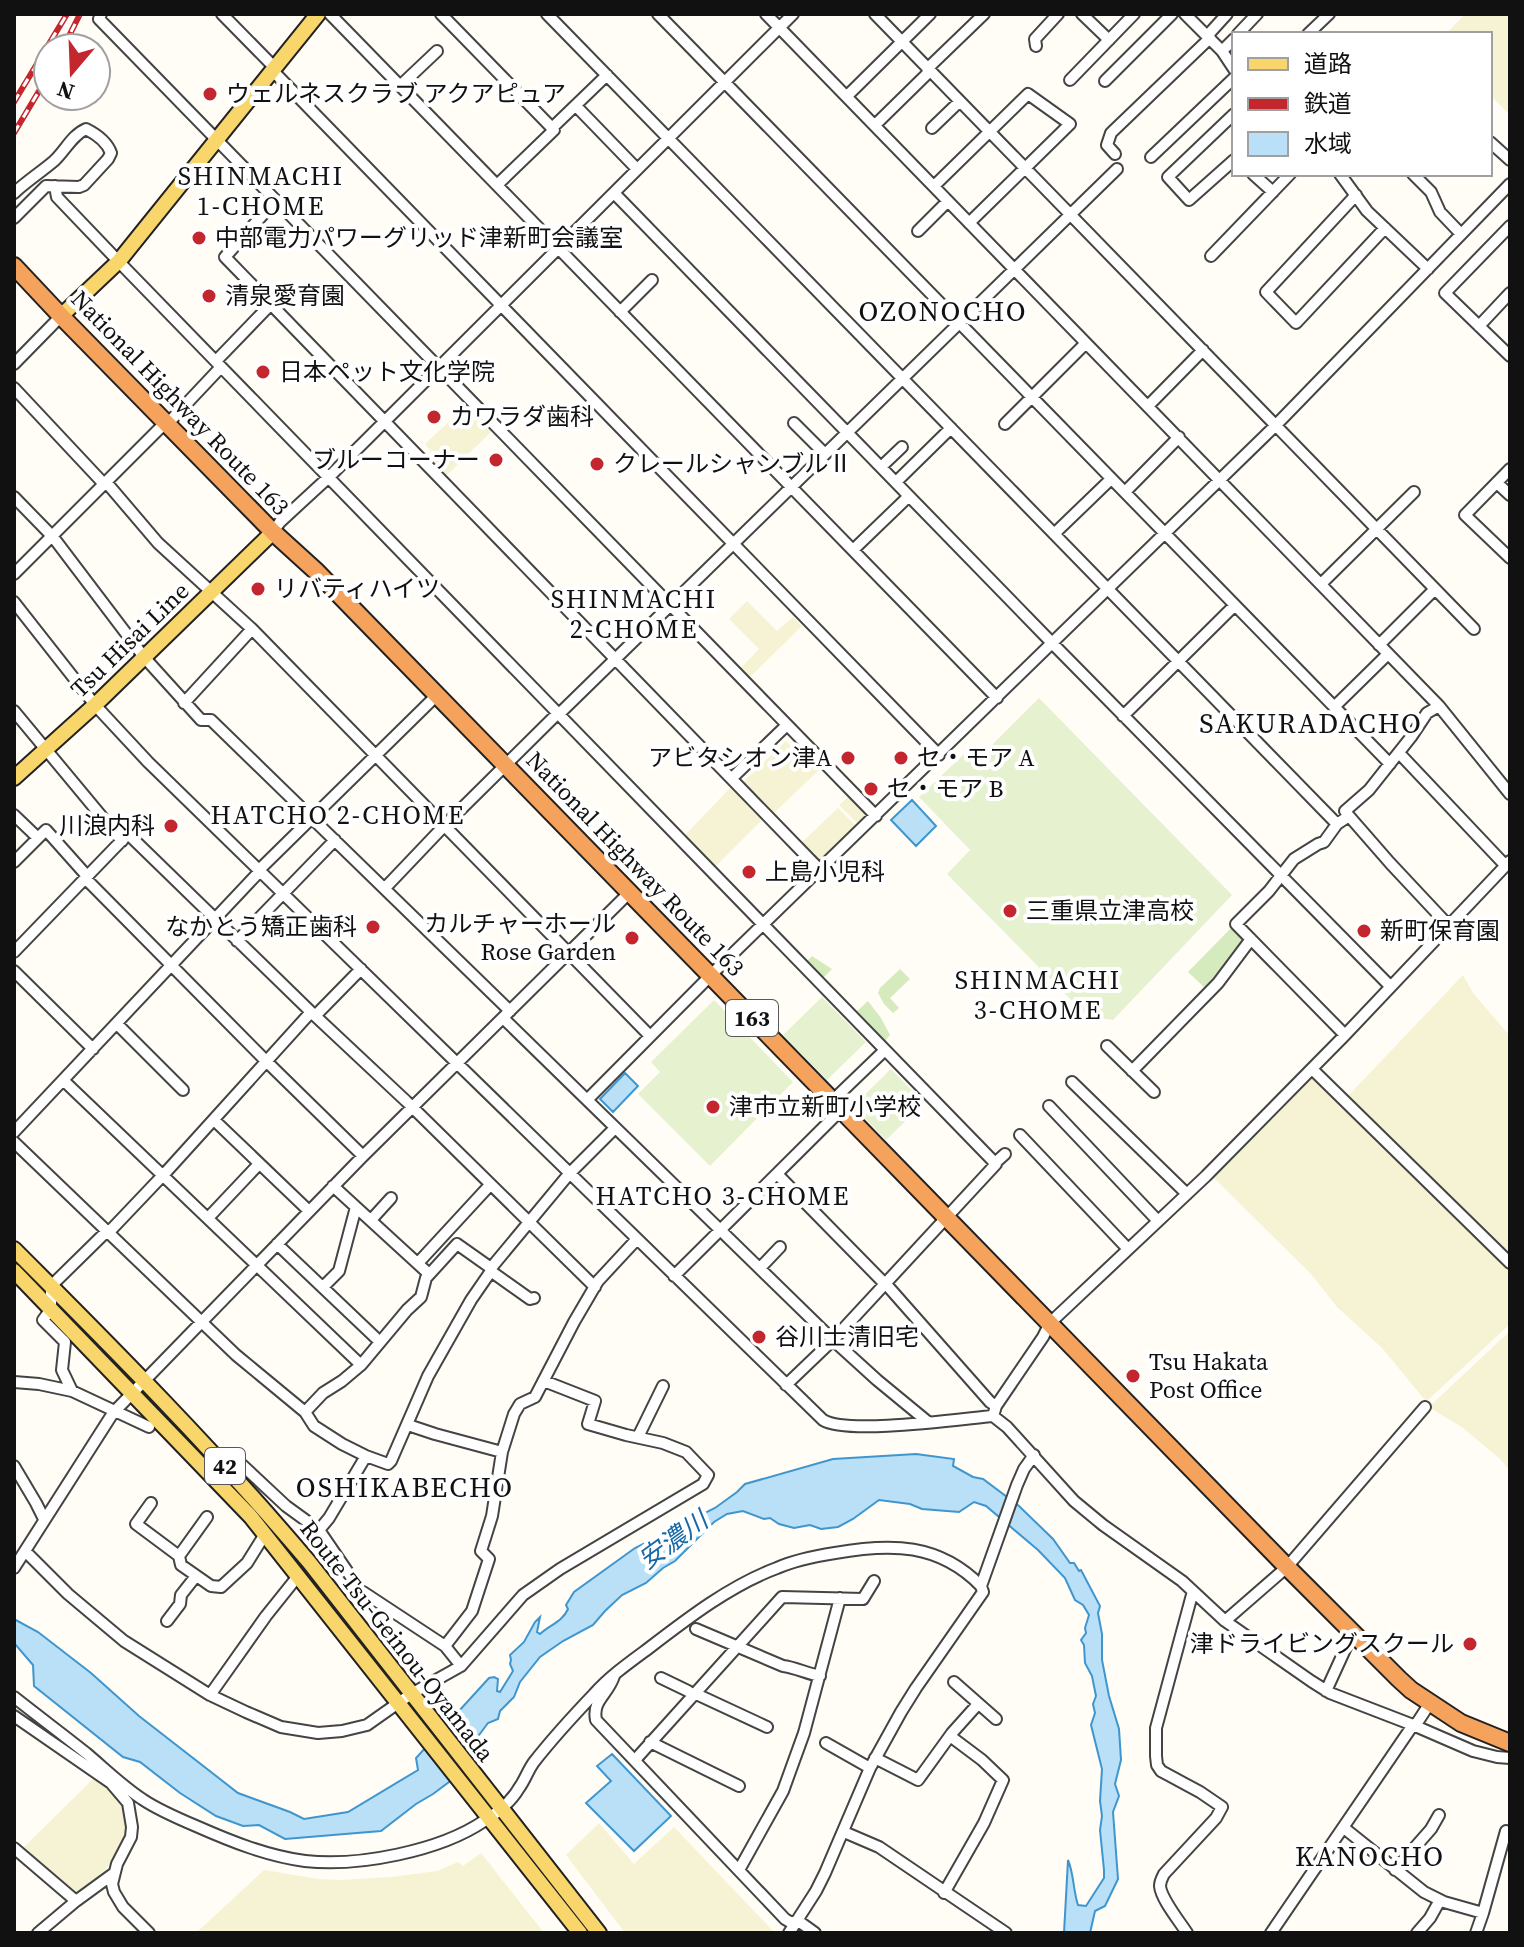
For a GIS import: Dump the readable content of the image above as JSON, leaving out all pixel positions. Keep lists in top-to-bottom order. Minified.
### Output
{"streets":{"highway":["National Highway Route 163","163"],"main road":["Tsu Hisai Line","42","Route Tsu-Geinou-Oyamada"]},"crossings":[["National Highway Route 163","Tsu Hisai Line"]],"districts":["SHINMACHI 1-CHOME","OZONOCHO","SHINMACHI 2-CHOME","SAKURADACHO","HATCHO 2-CHOME","SHINMACHI 3-CHOME","HATCHO 3-CHOME","OSHIKABECHO","KANOCHO"],"water":["安濃川"],"places":["ウェルネスクラブ アクアピュア","中部電力パワーグリッド津新町会議室","清泉愛育園","日本ペット文化学院","カワラダ歯科","ブルーコーナー","クレールシャンブルⅡ","リバティハイツ","アビタシオン津A","セ・モア A","セ・モア B","川浪内科","上島小児科","三重県立津高校","なかとう矯正歯科","新町保育園","カルチャーホール Rose Garden","津市立新町小学校","谷川士清旧宅","Tsu Hakata Post Office","津ドライビングスクール"],"legend":["道路","鉄道","水域"],"north":"bottom"}
